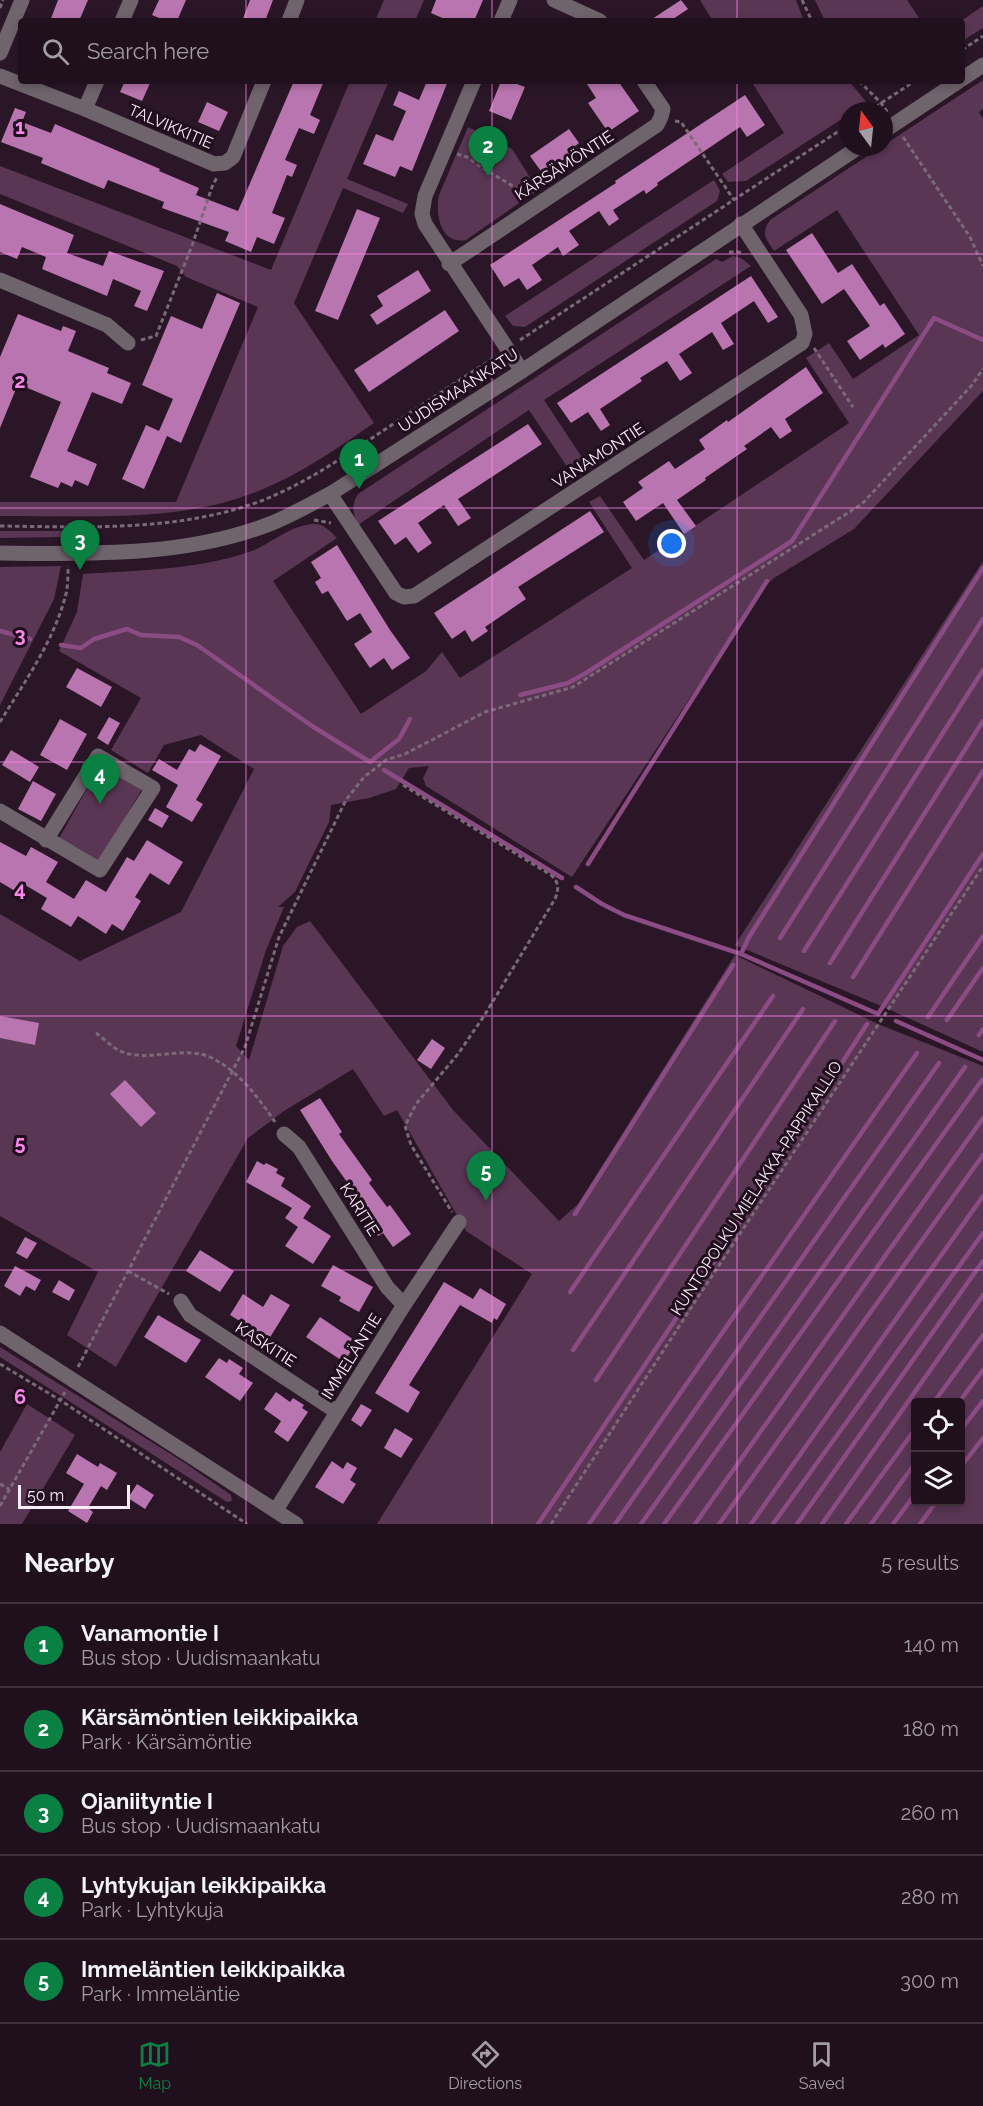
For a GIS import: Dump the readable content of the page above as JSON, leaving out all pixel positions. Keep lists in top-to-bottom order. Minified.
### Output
{"streets":{"street":["TALVIKKITIE","KÄRSÄMÖNTIE","UUDISMAANKATU","VANAMONTIE","KARITIE","KASKITIE","IMMELÄNTIE"],"path":["KUNTOPOLKU MIELAKKA-PAPPIKALLIO"]},"crossings":[["UUDISMAANKATU","VANAMONTIE"],["KARITIE","IMMELÄNTIE"],["KASKITIE","IMMELÄNTIE"]],"scale_bar":"50 m","north":"top","page":{"search":"Search here","pins":["2","1","3","4","5"],"scale":"50 m","heading":["Nearby","5 results"],"list":[{"mark":"1","name":"Vanamontie I","note":"Bus stop · Uudismaankatu","value":"140 m"},{"mark":"2","name":"Kärsämöntien leikkipaikka","note":"Park · Kärsämöntie","value":"180 m"},{"mark":"3","name":"Ojaniityntie I","note":"Bus stop · Uudismaankatu","value":"260 m"},{"mark":"4","name":"Lyhtykujan leikkipaikka","note":"Park · Lyhtykuja","value":"280 m"},{"mark":"5","name":"Immeläntien leikkipaikka","note":"Park · Immeläntie","value":"300 m"}],"nav":["Map","Directions","Saved"]},"grid":{"rows":["1","2","3","4","5","6"]}}
